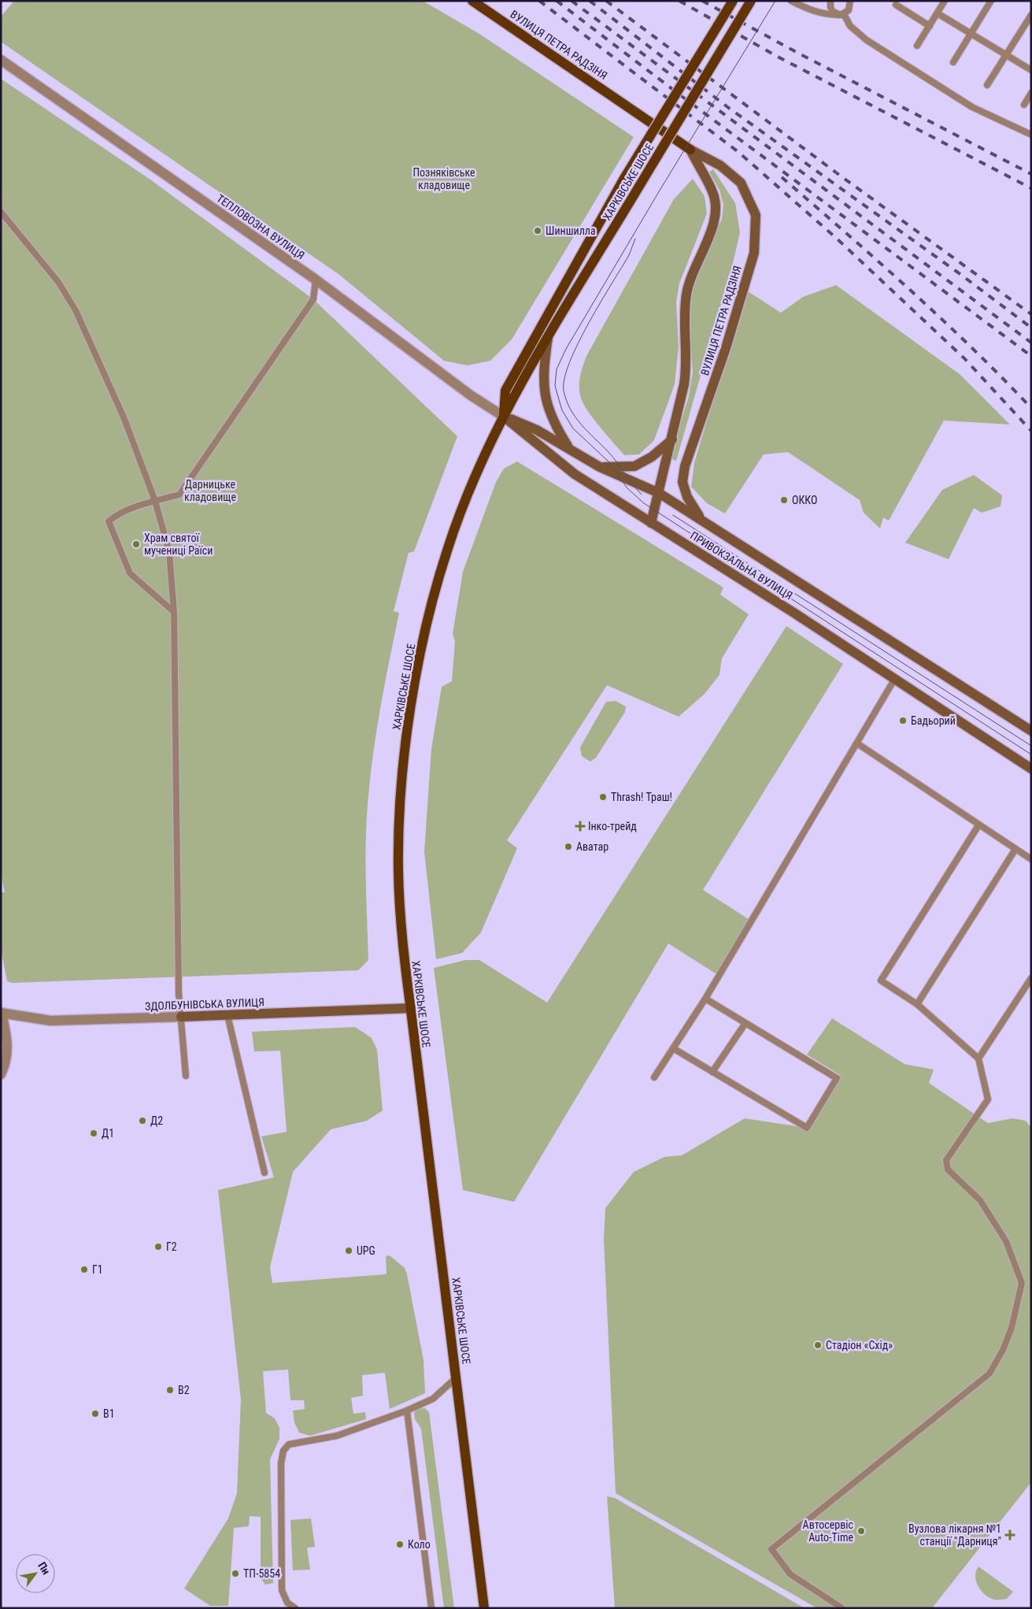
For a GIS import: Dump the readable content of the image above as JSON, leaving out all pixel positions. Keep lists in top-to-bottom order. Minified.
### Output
{"streets":{"main road":["ВУЛИЦЯ ПЕТРА РАДЗІНЯ","ХАРКІВСЬКЕ ШОСЕ","ПРИВОКЗАЛЬНА ВУЛИЦЯ","ЗДОЛБУНІВСЬКА ВУЛИЦЯ"],"street":["ТЕПЛОВОЗНА ВУЛИЦЯ"]},"crossings":[["ВУЛИЦЯ ПЕТРА РАДЗІНЯ","ПРИВОКЗАЛЬНА ВУЛИЦЯ"],["ХАРКІВСЬКЕ ШОСЕ","ТЕПЛОВОЗНА ВУЛИЦЯ"],["ХАРКІВСЬКЕ ШОСЕ","ПРИВОКЗАЛЬНА ВУЛИЦЯ"],["ХАРКІВСЬКЕ ШОСЕ","ЗДОЛБУНІВСЬКА ВУЛИЦЯ"],["ТЕПЛОВОЗНА ВУЛИЦЯ","ПРИВОКЗАЛЬНА ВУЛИЦЯ"]],"parks":["Позняківське кладовище","Дарницьке кладовище"],"places":{"other":["Шиншилла","ОККО","Храм святої мучениці Раїси","Бадьорий","Thrash! Траш!","Аватар","Д2","Д1","Г2","UPG","Г1","Стадіон «Схід»","В2","В1","Автосервіс Auto-Time","Коло","ТП-5854"],"health":["Інко-трейд","Вузлова лікарня №1 станції \"Дарниця\""]},"north":"top right"}
